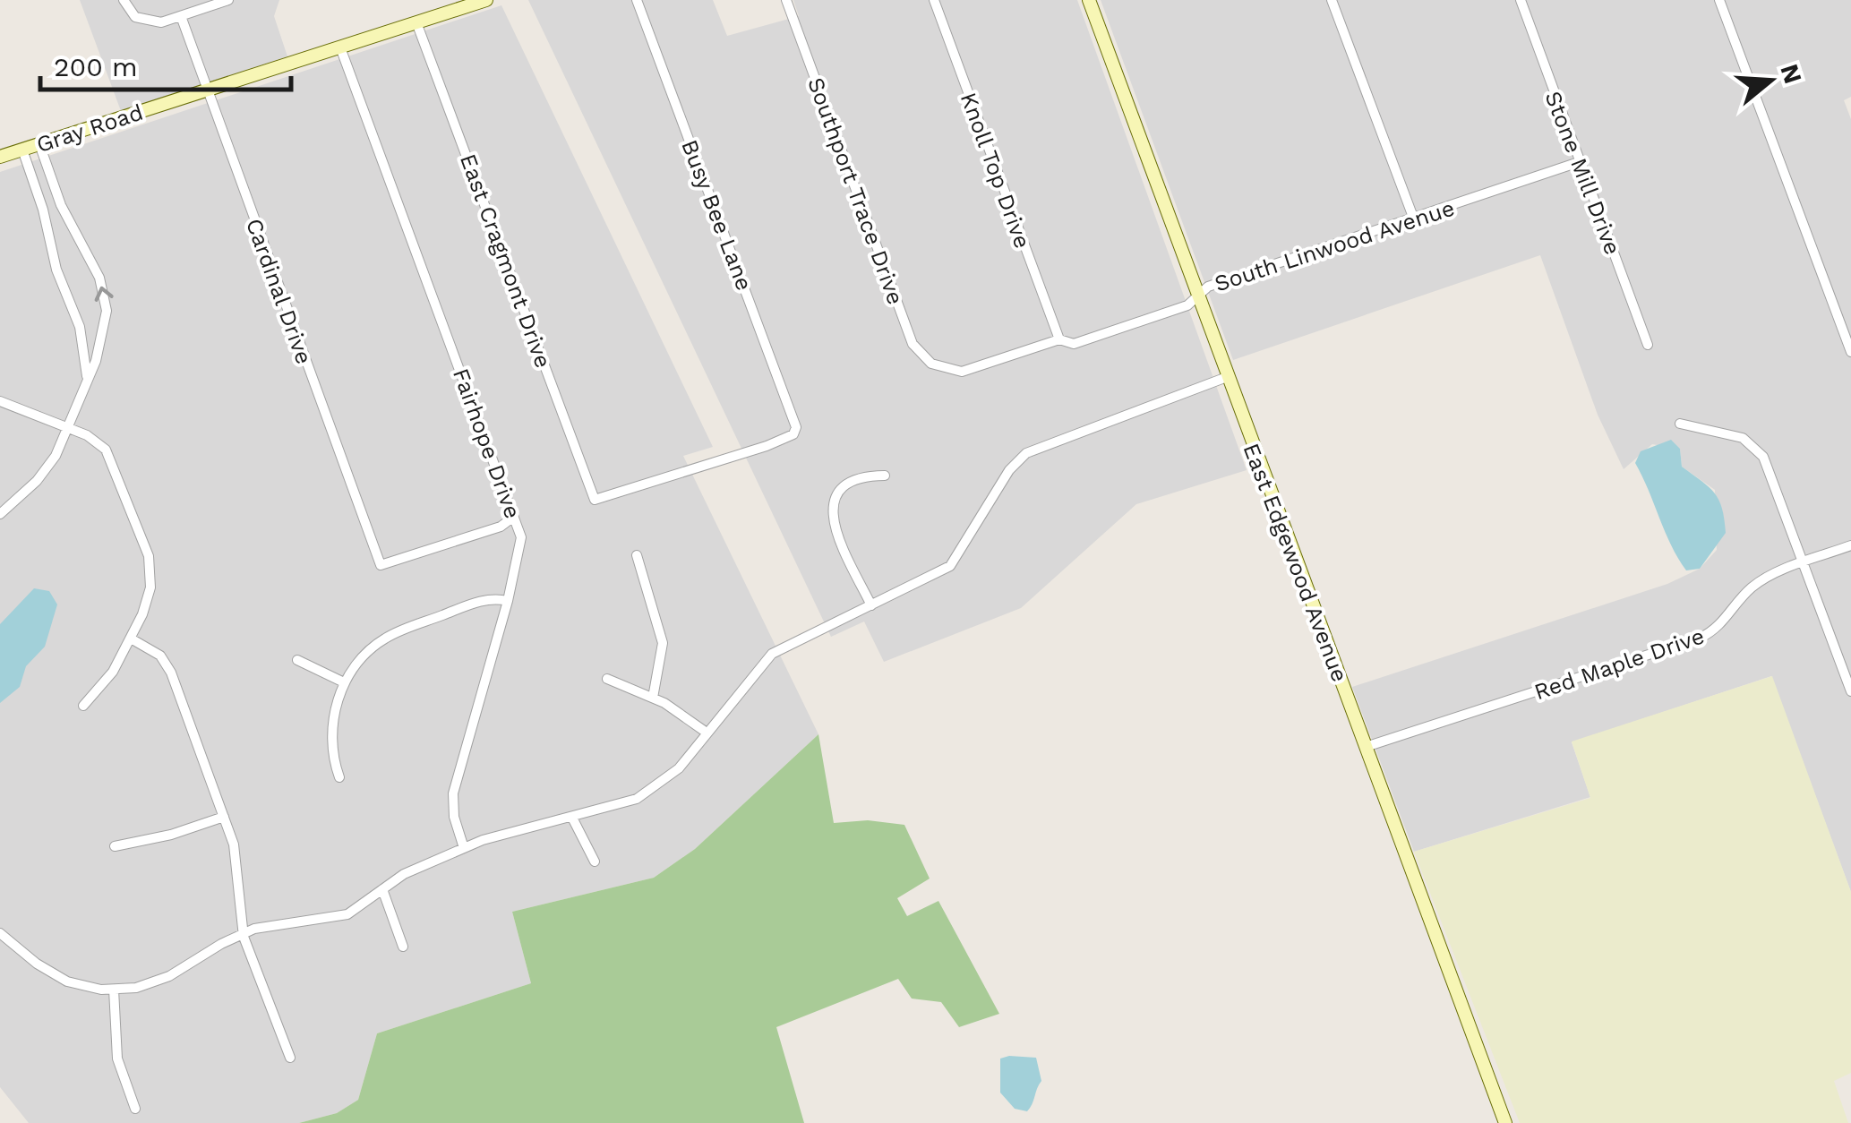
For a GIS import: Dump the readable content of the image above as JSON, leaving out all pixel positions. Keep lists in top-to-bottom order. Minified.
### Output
{"streets":{"main road":["Gray Road","East Edgewood Avenue"],"street":["Knoll Top Drive","Stone Mill Drive","Southport Trace Drive","Busy Bee Lane","South Linwood Avenue","East Cragmont Drive","Cardinal Drive","Fairhope Drive","Red Maple Drive"]},"crossings":[["Gray Road","East Cragmont Drive"],["Gray Road","Cardinal Drive"],["Gray Road","Fairhope Drive"],["Knoll Top Drive","South Linwood Avenue"],["Stone Mill Drive","South Linwood Avenue"],["Southport Trace Drive","South Linwood Avenue"],["Busy Bee Lane","East Cragmont Drive"],["South Linwood Avenue","East Edgewood Avenue"],["Cardinal Drive","Fairhope Drive"],["East Edgewood Avenue","Red Maple Drive"]],"scale_bar":"200 m","north":"right"}
